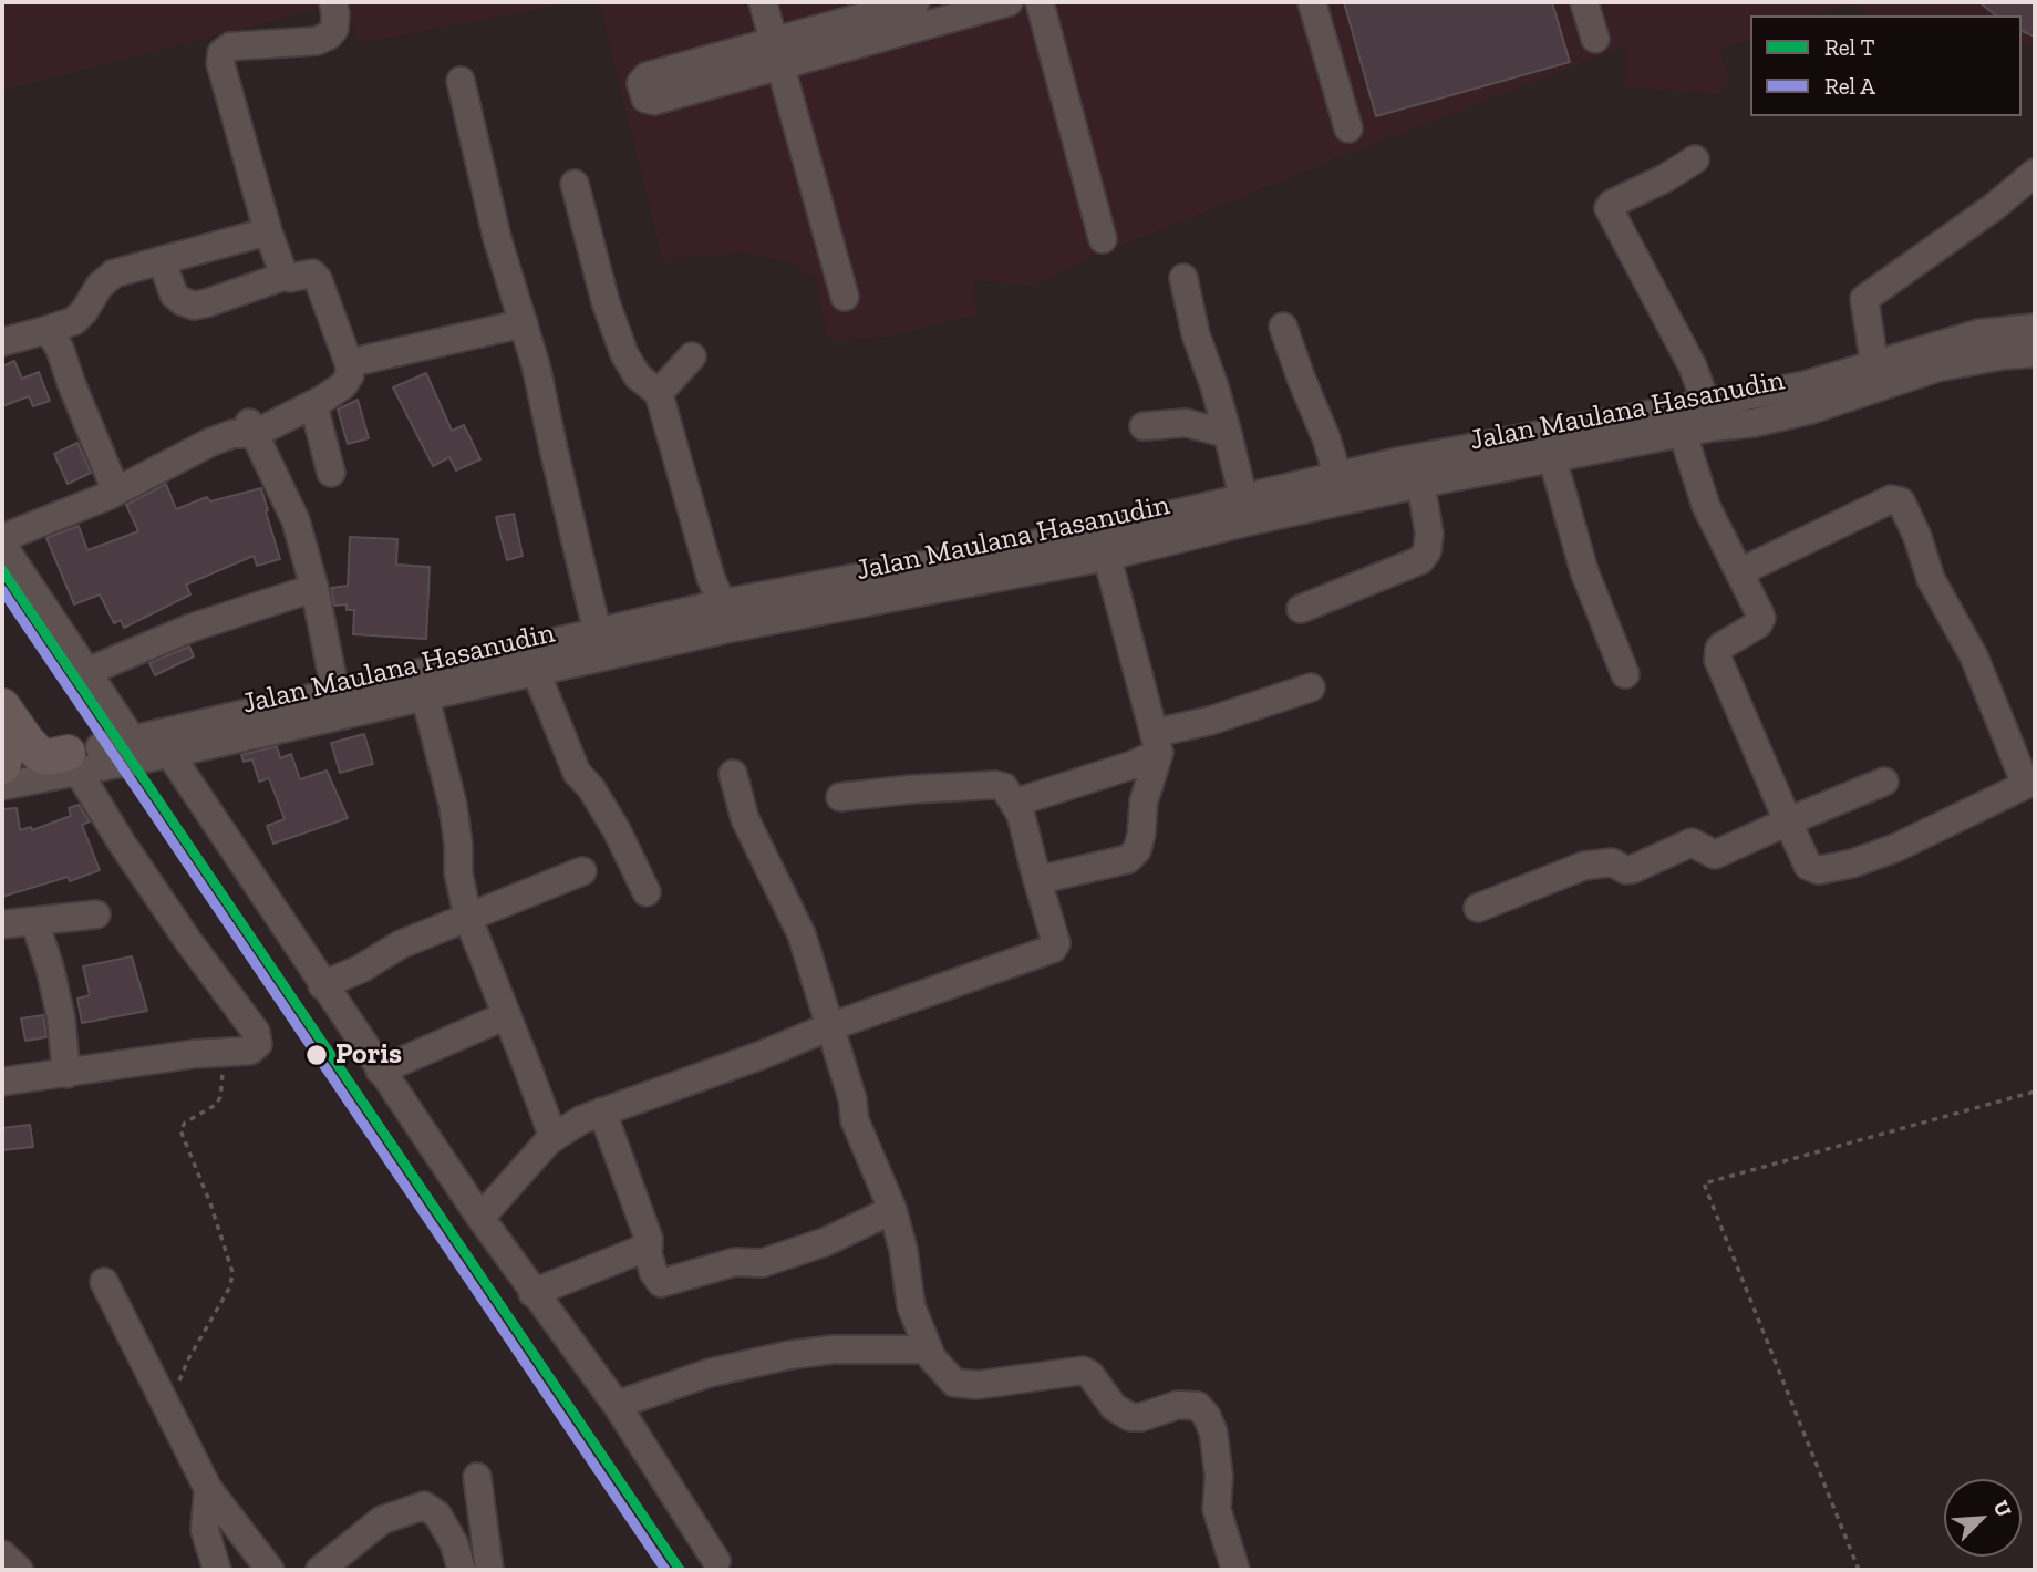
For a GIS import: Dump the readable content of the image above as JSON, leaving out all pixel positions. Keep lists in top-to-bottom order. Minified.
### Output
{"streets":{"street":["Jalan Maulana Hasanudin"]},"places":["Poris"],"lines":["rail line T","rail line A"],"legend":["Rel T","Rel A"],"north":"top right"}
